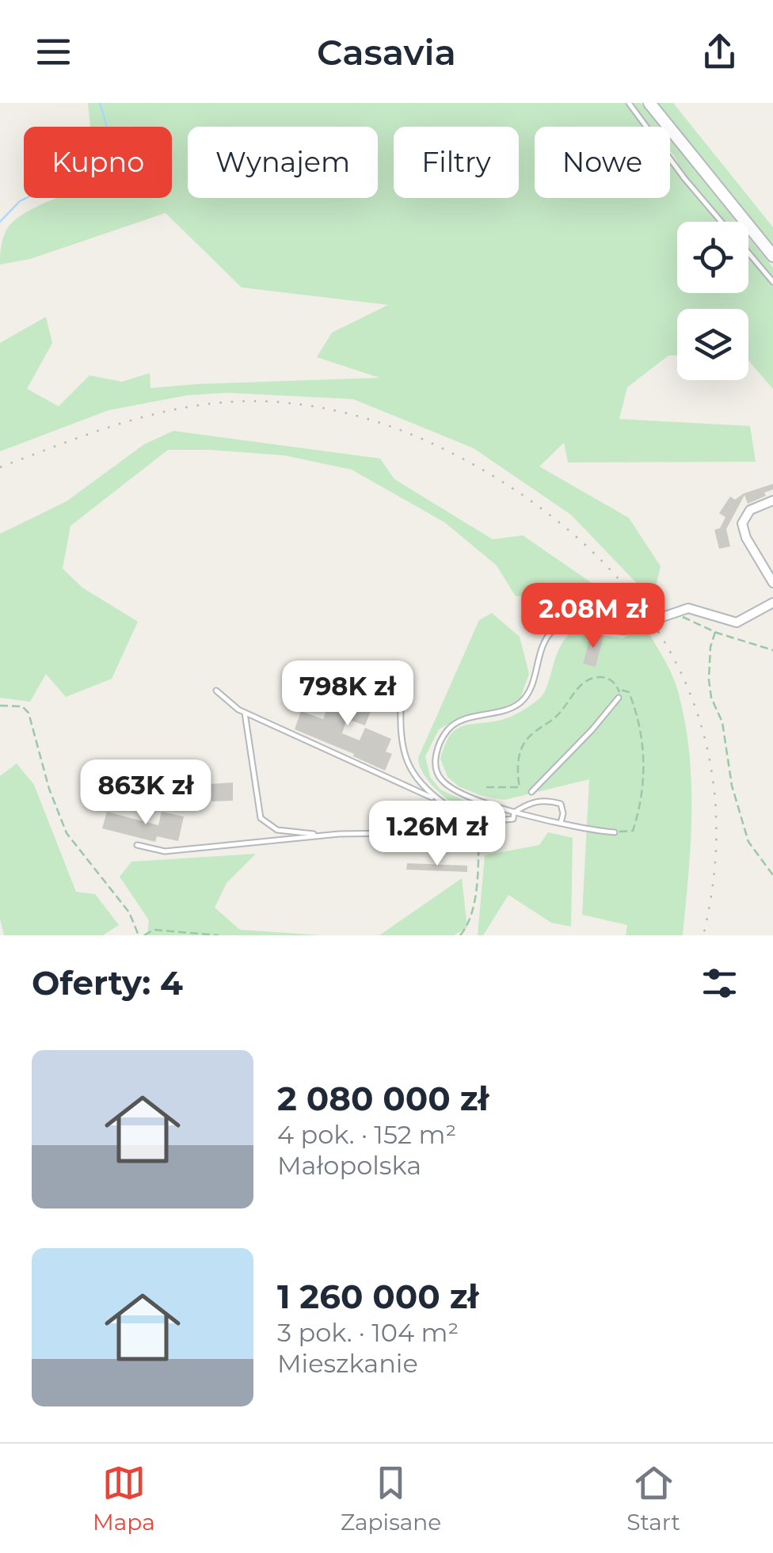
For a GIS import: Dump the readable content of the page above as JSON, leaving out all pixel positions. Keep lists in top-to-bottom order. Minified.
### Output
{"page":{"header":"Casavia","chip":["Kupno","Wynajem","Filtry","Nowe"],"price":["2.08M zł","798K zł","863K zł","1.26M zł"],"heading":"Oferty: 4","list":[{"name":"2 080 000 zł","note":"4 pok. · 152 m² · Małopolska"},{"name":"1 260 000 zł","note":"3 pok. · 104 m² · Mieszkanie"}],"tabs":["Mapa","Zapisane","Start"]}}
